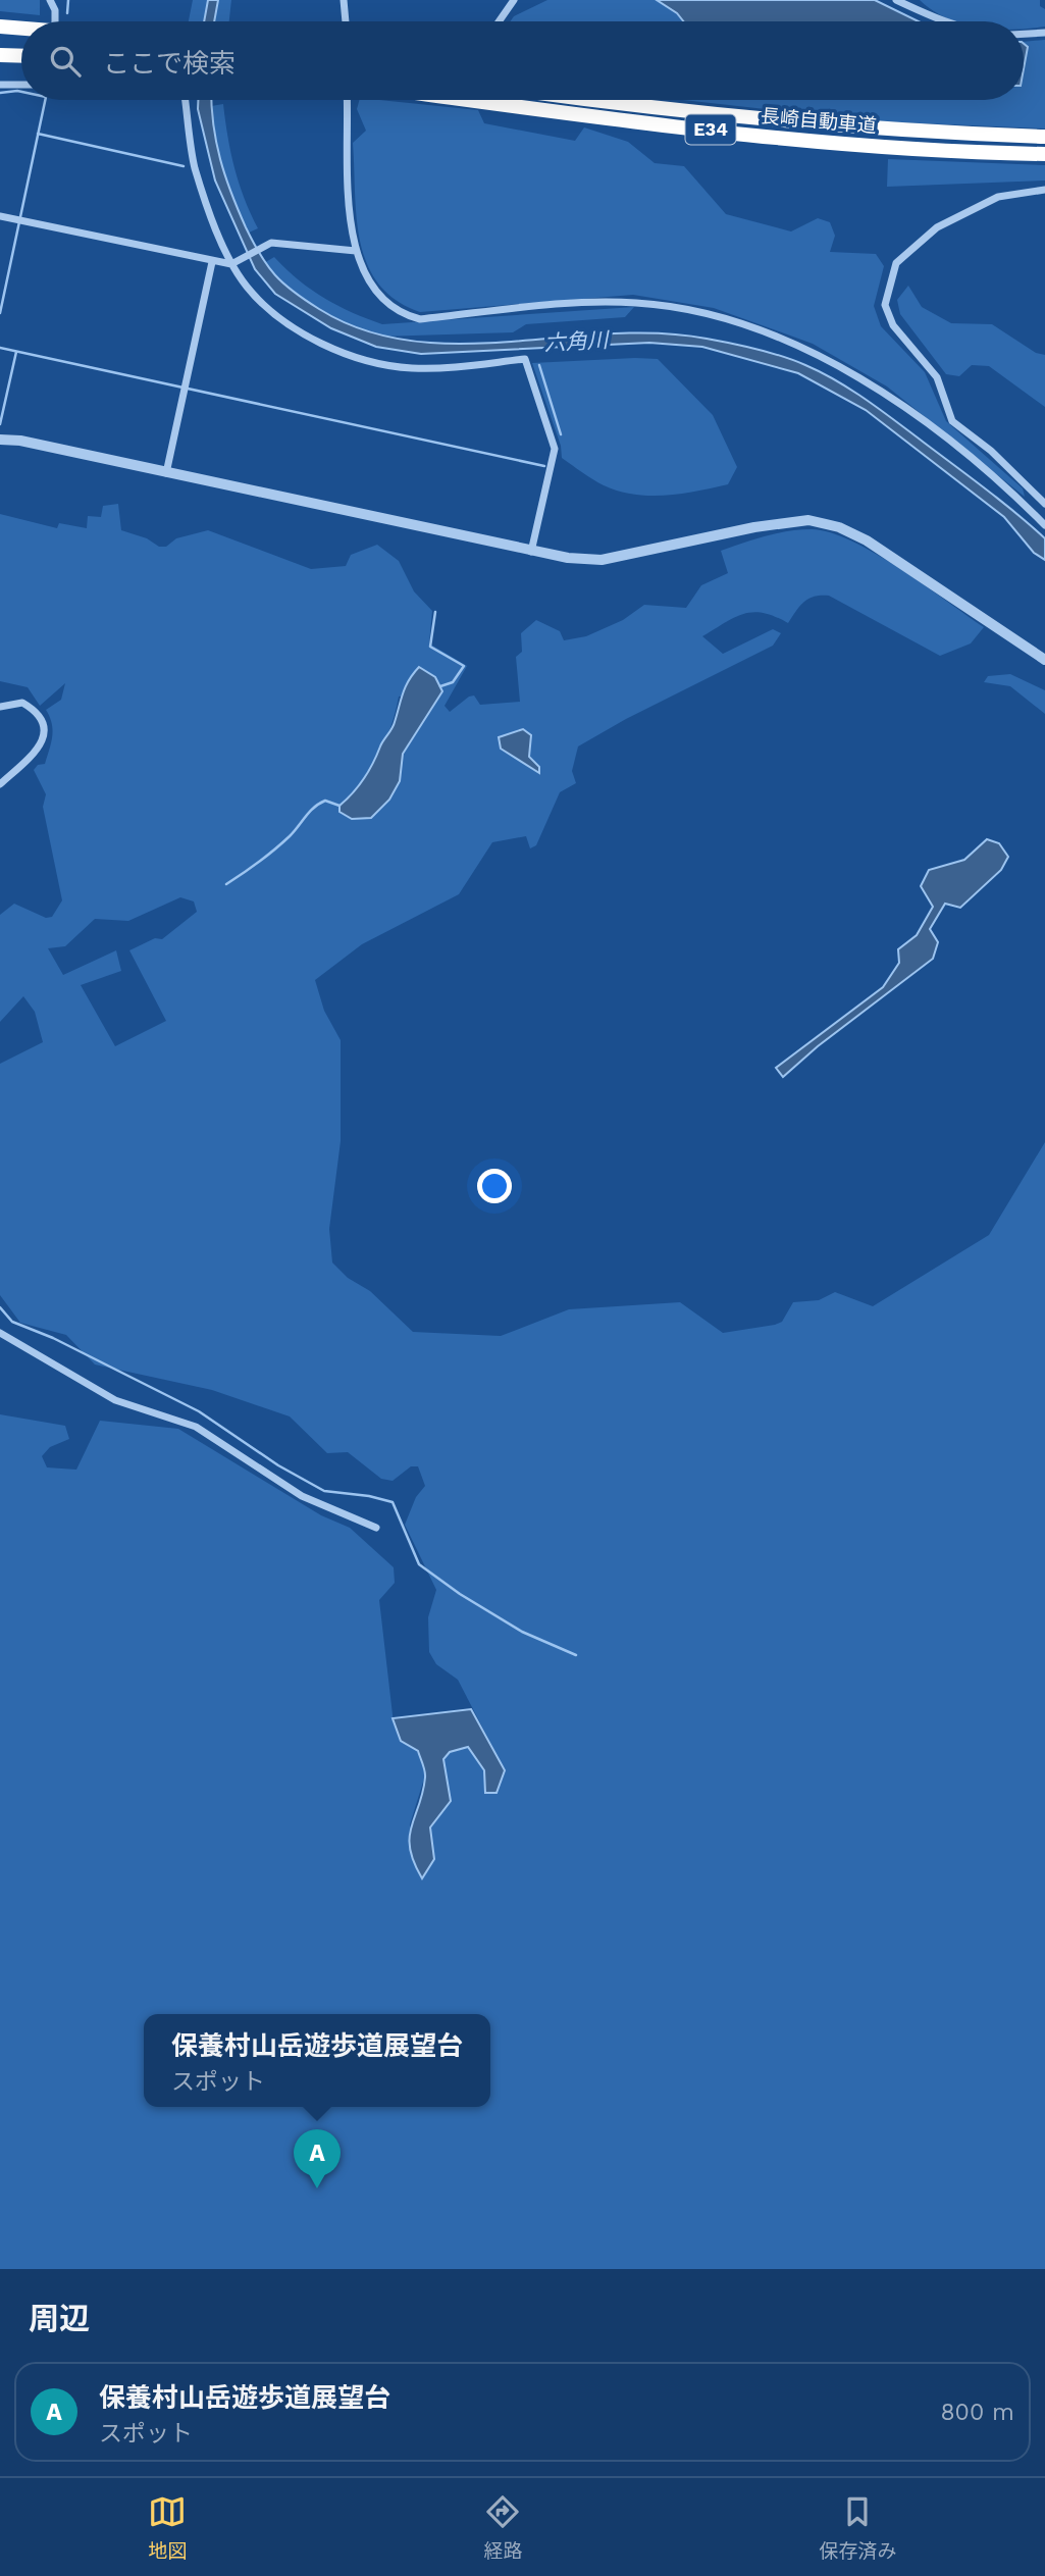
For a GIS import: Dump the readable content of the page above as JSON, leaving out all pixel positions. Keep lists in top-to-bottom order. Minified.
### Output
{"streets":{"highway":["長崎自動車道","E34"]},"water":["六角川"],"page":{"search":"ここで検索","popup":["保養村山岳遊歩道展望台","スポット"],"pins":"A","heading":"周辺","list":[{"mark":"A","name":"保養村山岳遊歩道展望台","note":"スポット","value":"800 m"}],"nav":["地図","経路","保存済み"]}}
